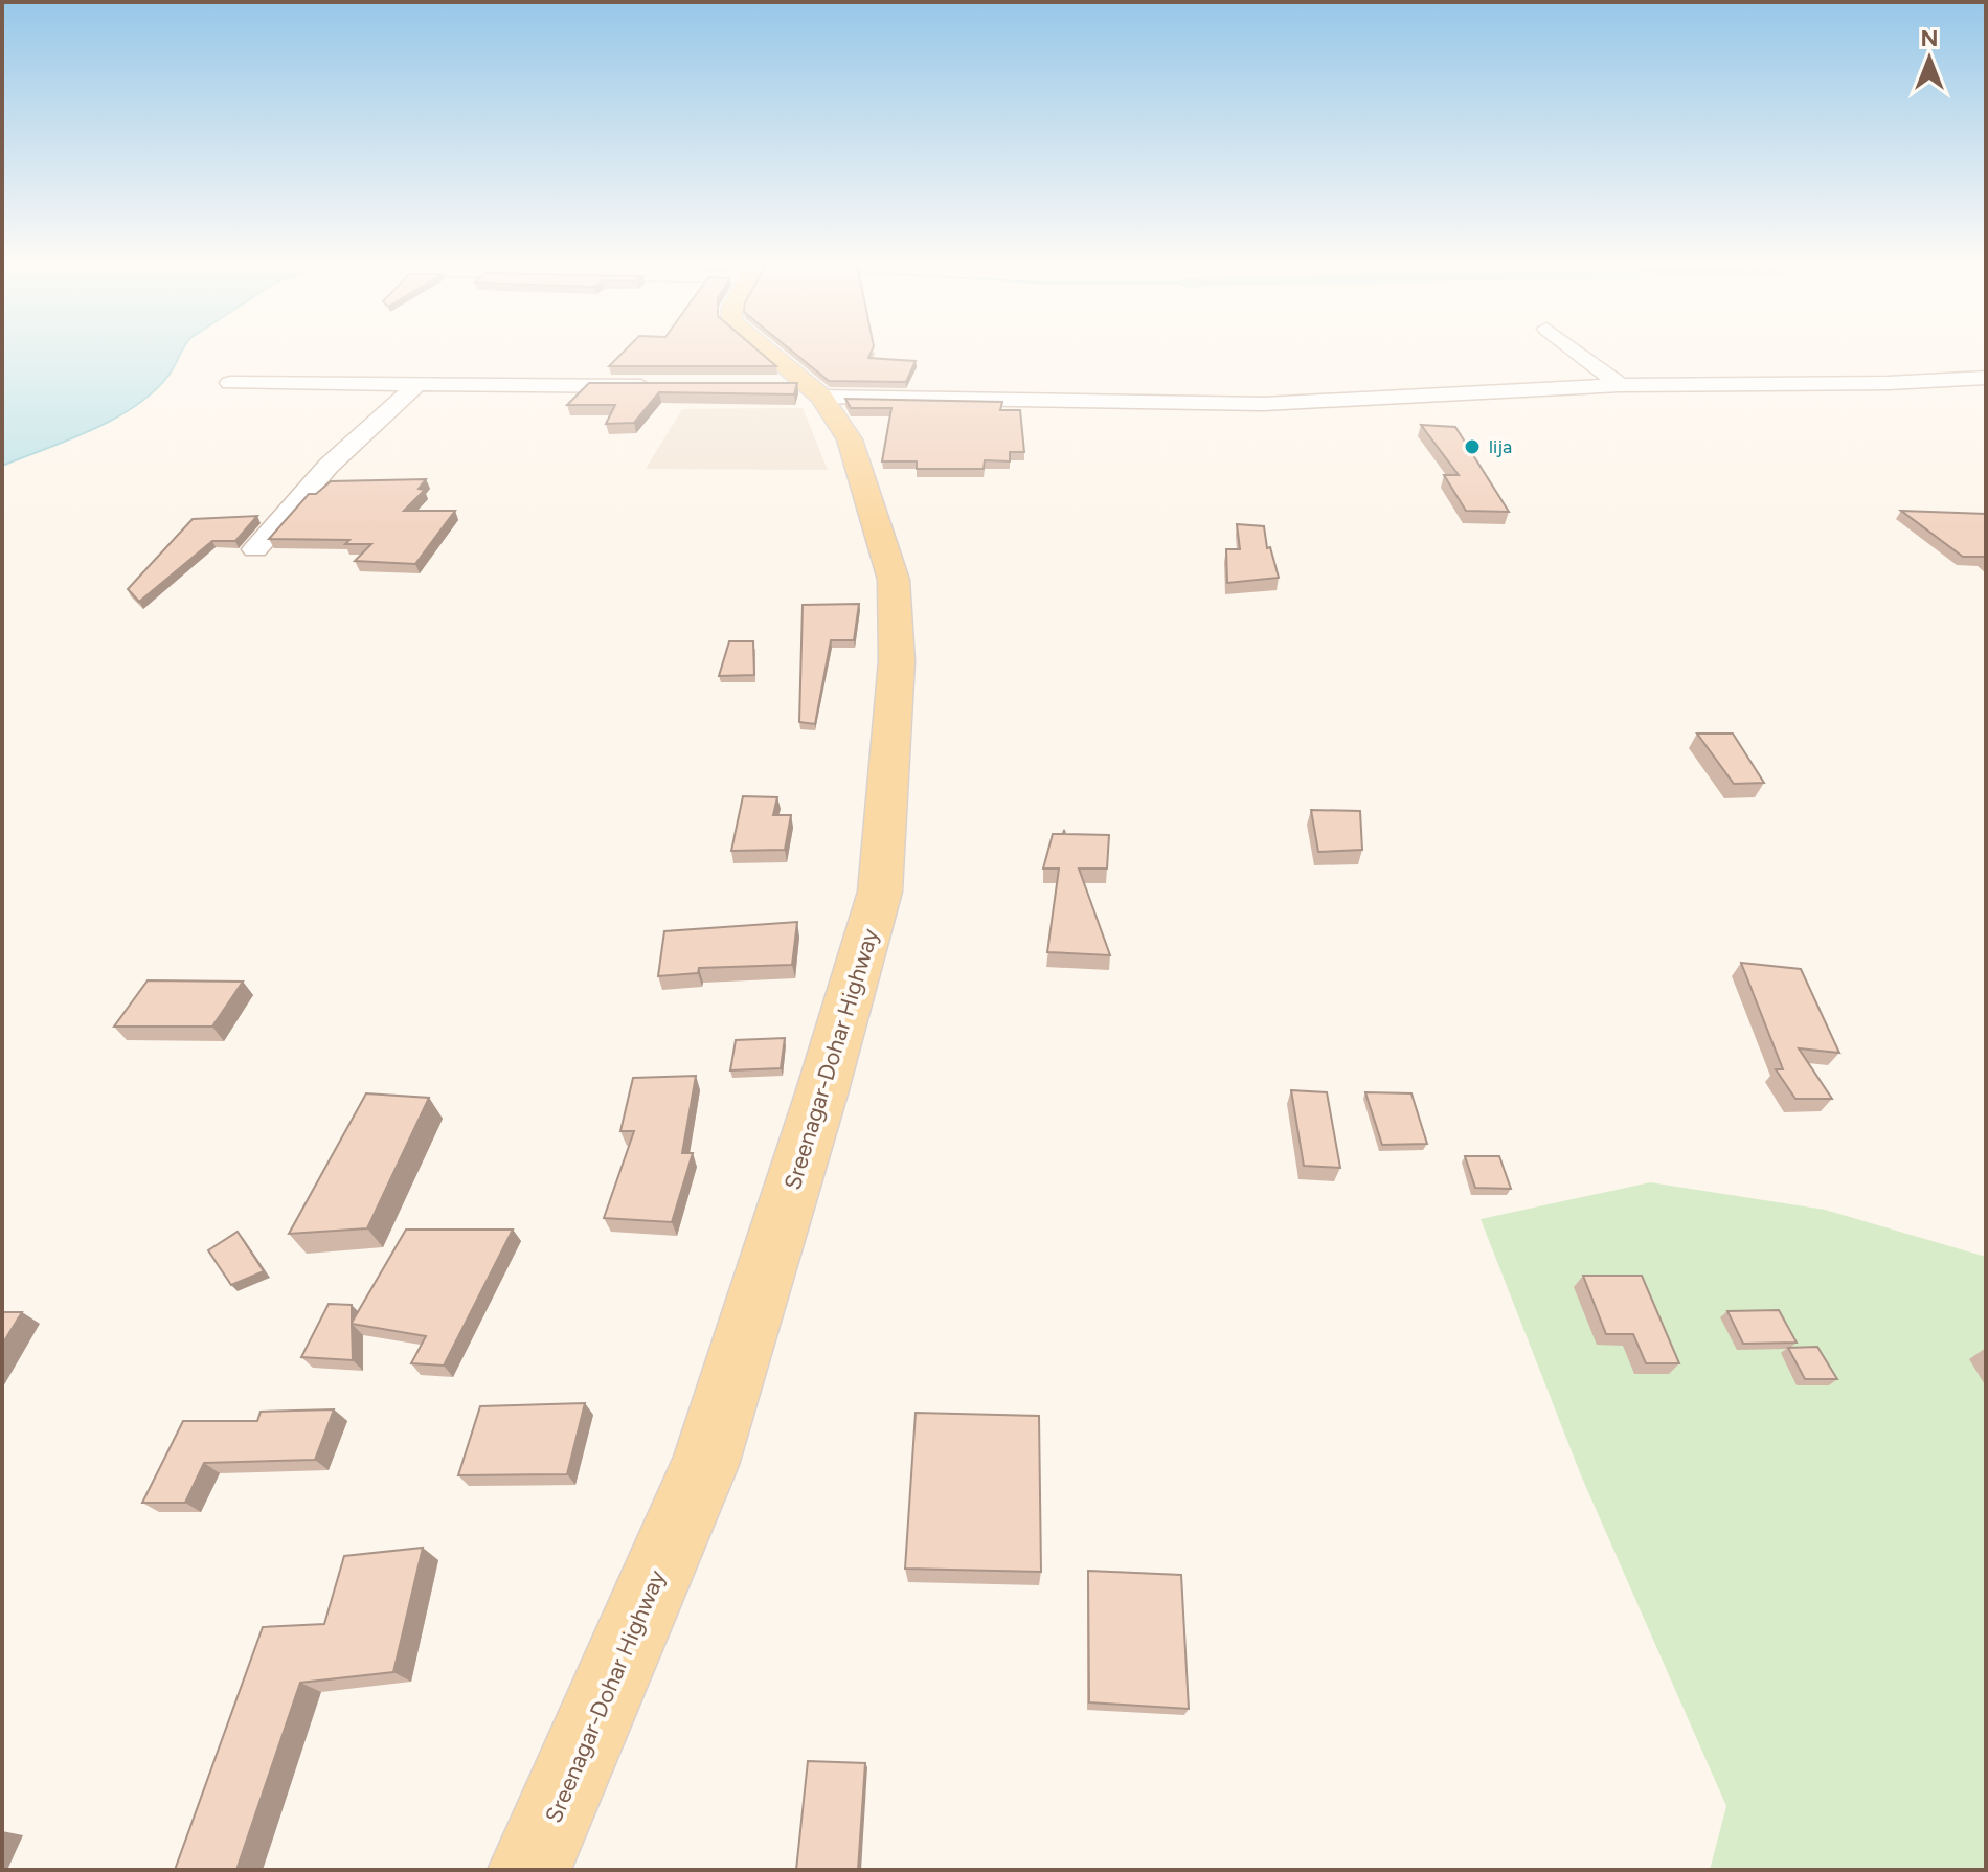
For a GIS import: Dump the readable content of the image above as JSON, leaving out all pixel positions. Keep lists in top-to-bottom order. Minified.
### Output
{"streets":{"main road":["Sreenagar-Dohar Highway"]},"places":["lija"],"north":"top"}
